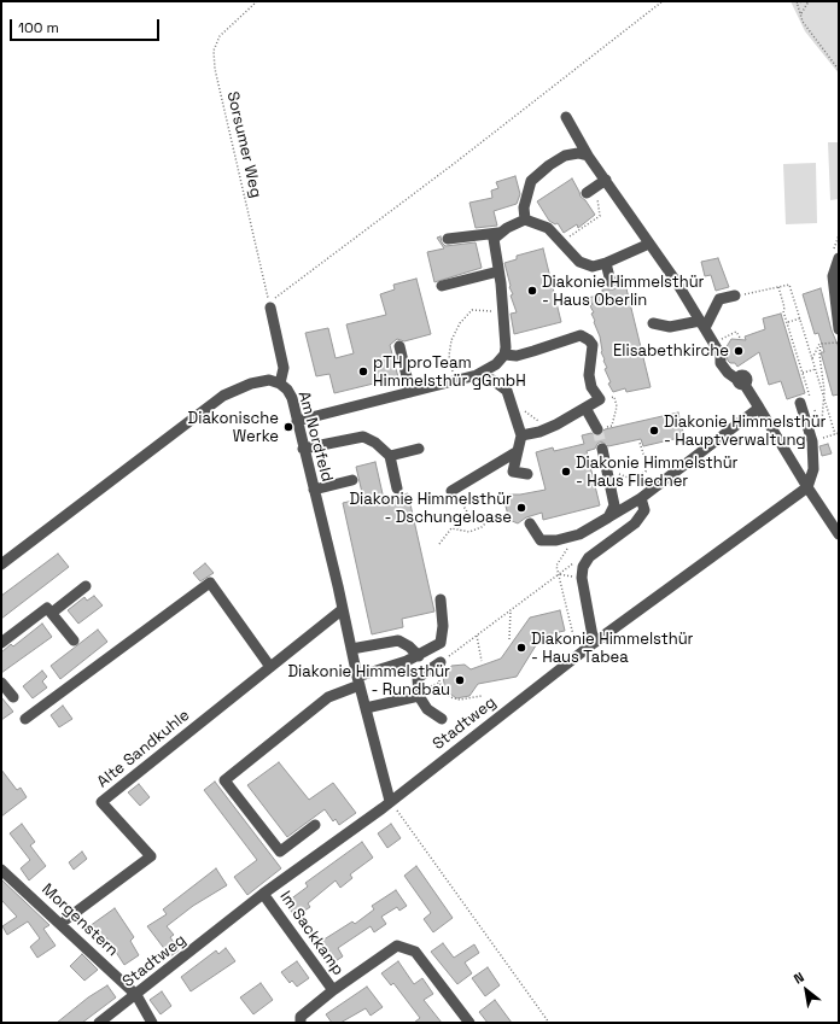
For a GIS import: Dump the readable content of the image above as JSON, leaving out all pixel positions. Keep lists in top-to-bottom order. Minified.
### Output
{"streets":{"street":["Am Nordfeld","Stadtweg","Alte Sandkuhle","Morgenstern","Im Sackkamp"],"path":["Sorsumer Weg"]},"crossings":[["Am Nordfeld","Stadtweg"],["Am Nordfeld","Alte Sandkuhle"],["Stadtweg","Morgenstern"],["Stadtweg","Im Sackkamp"]],"places":["Diakonie Himmelsthür - Haus Oberlin","Elisabethkirche","pTH proTeam Himmelsthür gGmbH","Diakonische Werke","Diakonie Himmelsthür - Hauptverwaltung","Diakonie Himmelsthür - Haus Fliedner","Diakonie Himmelsthür - Dschungeloase","Diakonie Himmelsthür - Haus Tabea","Diakonie Himmelsthür - Rundbau"],"scale_bar":"100 m","north":"top left"}
